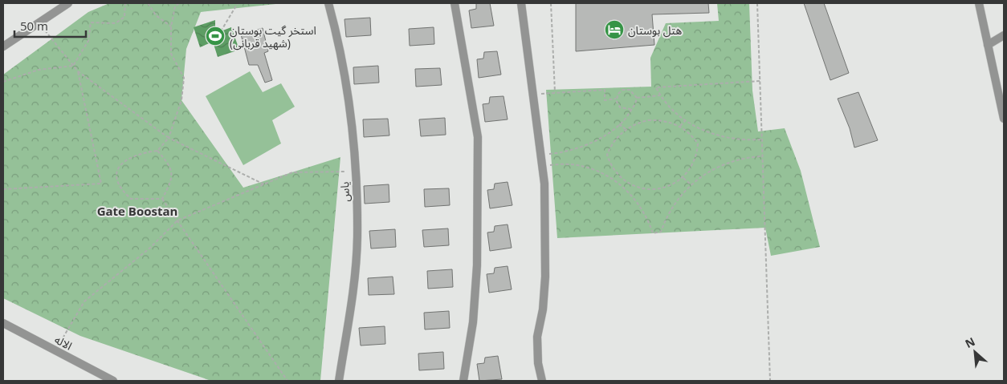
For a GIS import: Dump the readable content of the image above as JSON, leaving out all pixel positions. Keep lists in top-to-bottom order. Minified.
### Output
{"streets":{"street":["یاس","الاله"]},"districts":["Gate Boostan"],"places":{"hotel":["هتل بوستان"],"sports":["استخر گیت بوستان (شهید قربانی)"]},"scale_bar":"50 m","north":"top left"}
